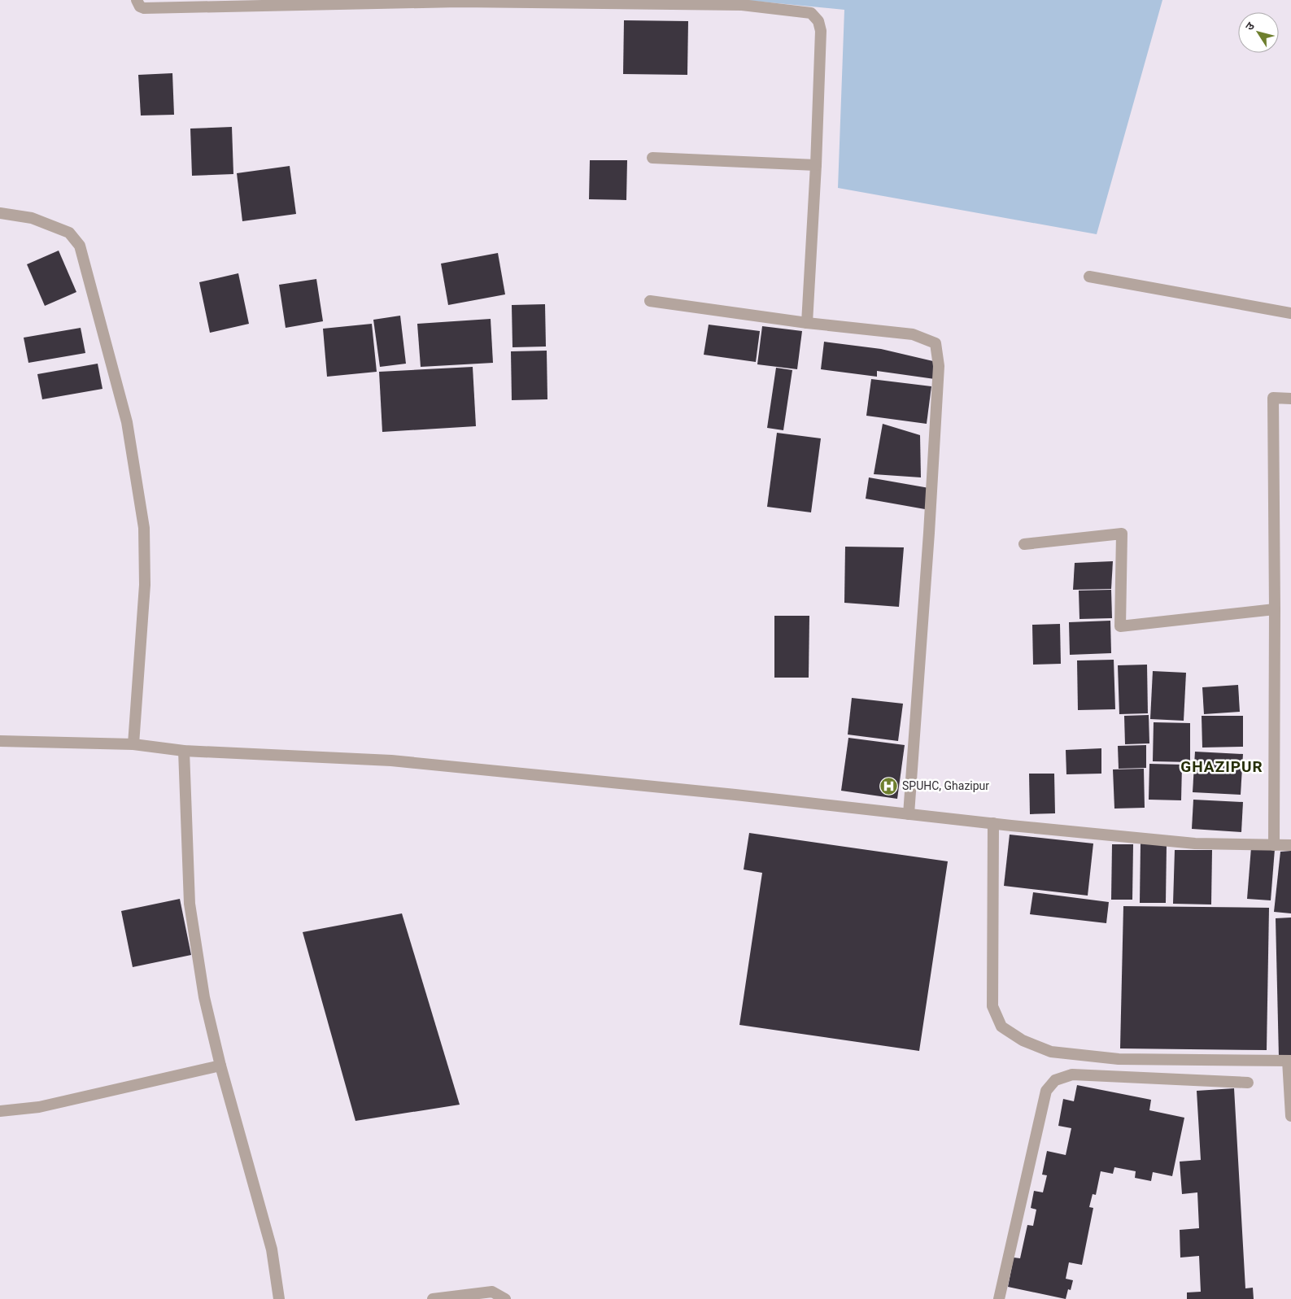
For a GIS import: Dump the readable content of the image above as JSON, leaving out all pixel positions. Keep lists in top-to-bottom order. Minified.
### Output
{"districts":["GHAZIPUR"],"places":{"hospital":["SPUHC, Ghazipur"]},"north":"top left"}
